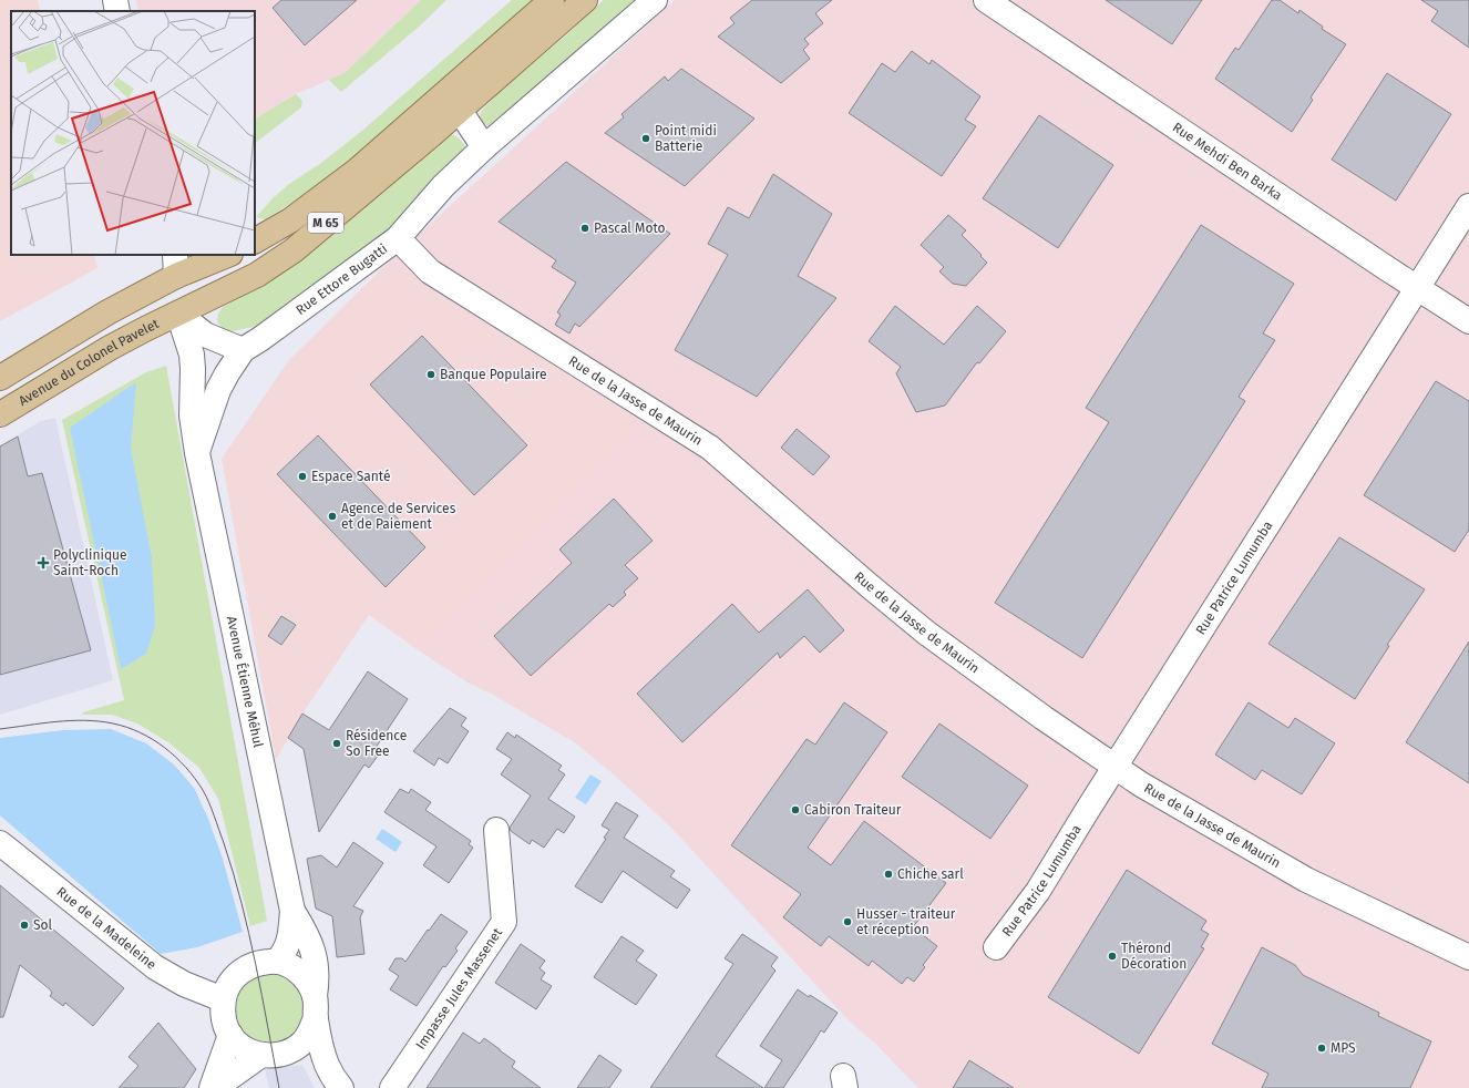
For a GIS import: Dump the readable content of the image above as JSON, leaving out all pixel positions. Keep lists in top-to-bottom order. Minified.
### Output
{"streets":{"main road":["M 65","Avenue du Colonel Pavelet"],"street":["Rue Mehdi Ben Barka","Rue Ettore Bugatti","Rue de la Jasse de Maurin","Rue Patrice Lumumba","Avenue Étienne Méhul","Rue de la Madeleine","Impasse Jules Massenet"]},"crossings":[["Rue Mehdi Ben Barka","Rue Patrice Lumumba"],["M 65","Avenue du Colonel Pavelet"],["Rue Ettore Bugatti","Rue de la Jasse de Maurin"],["Avenue du Colonel Pavelet","Avenue Étienne Méhul"],["Rue de la Jasse de Maurin","Rue Patrice Lumumba"],["Avenue Étienne Méhul","Rue de la Madeleine"]],"places":{"other":["Point midi Batterie","Pascal Moto","Banque Populaire","Espace Santé","Agence de Services et de Paiement","Résidence So Free","Cabiron Traiteur","Chiche sarl","Husser - traiteur et réception","Sol","Thérond Décoration","MPS"],"health":["Polyclinique Saint-Roch"]}}
